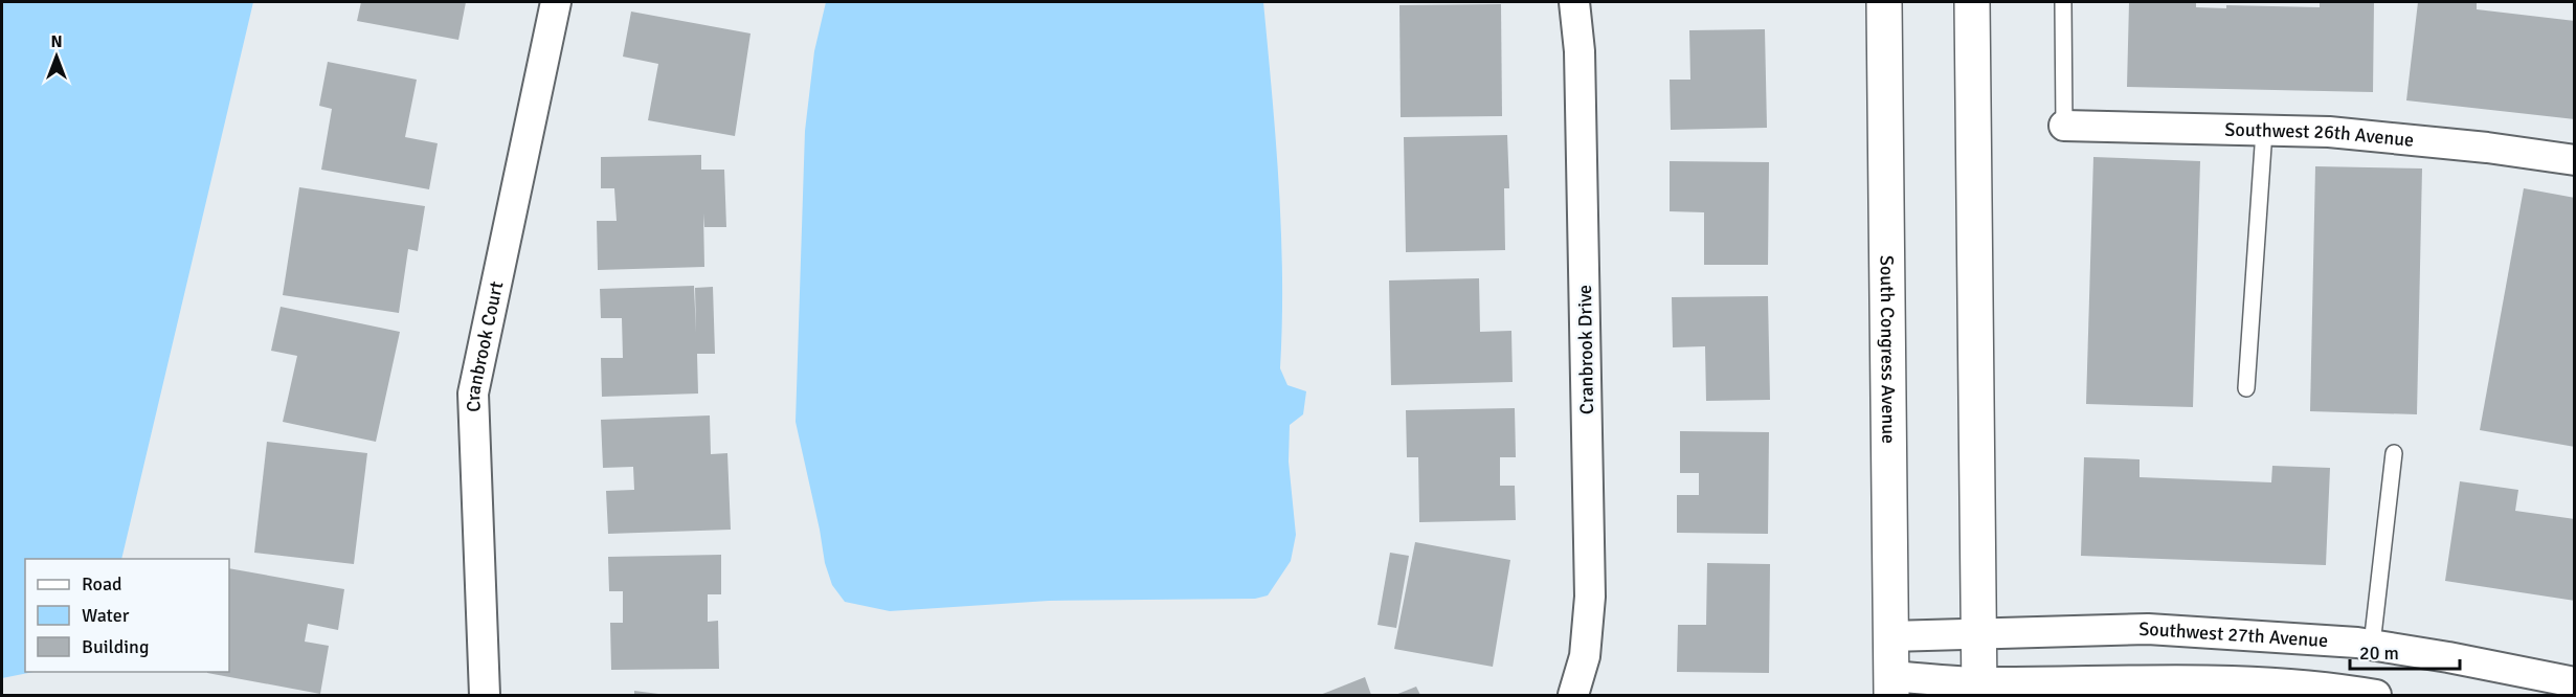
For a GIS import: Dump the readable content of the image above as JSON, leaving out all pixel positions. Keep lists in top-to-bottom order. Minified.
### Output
{"streets":{"main road":["South Congress Avenue"],"street":["Southwest 26th Avenue","Cranbrook Court","Cranbrook Drive","Southwest 27th Avenue"]},"crossings":[["South Congress Avenue","Southwest 27th Avenue"]],"legend":["Road","Water","Building"],"scale_bar":"20 m","north":"top"}
